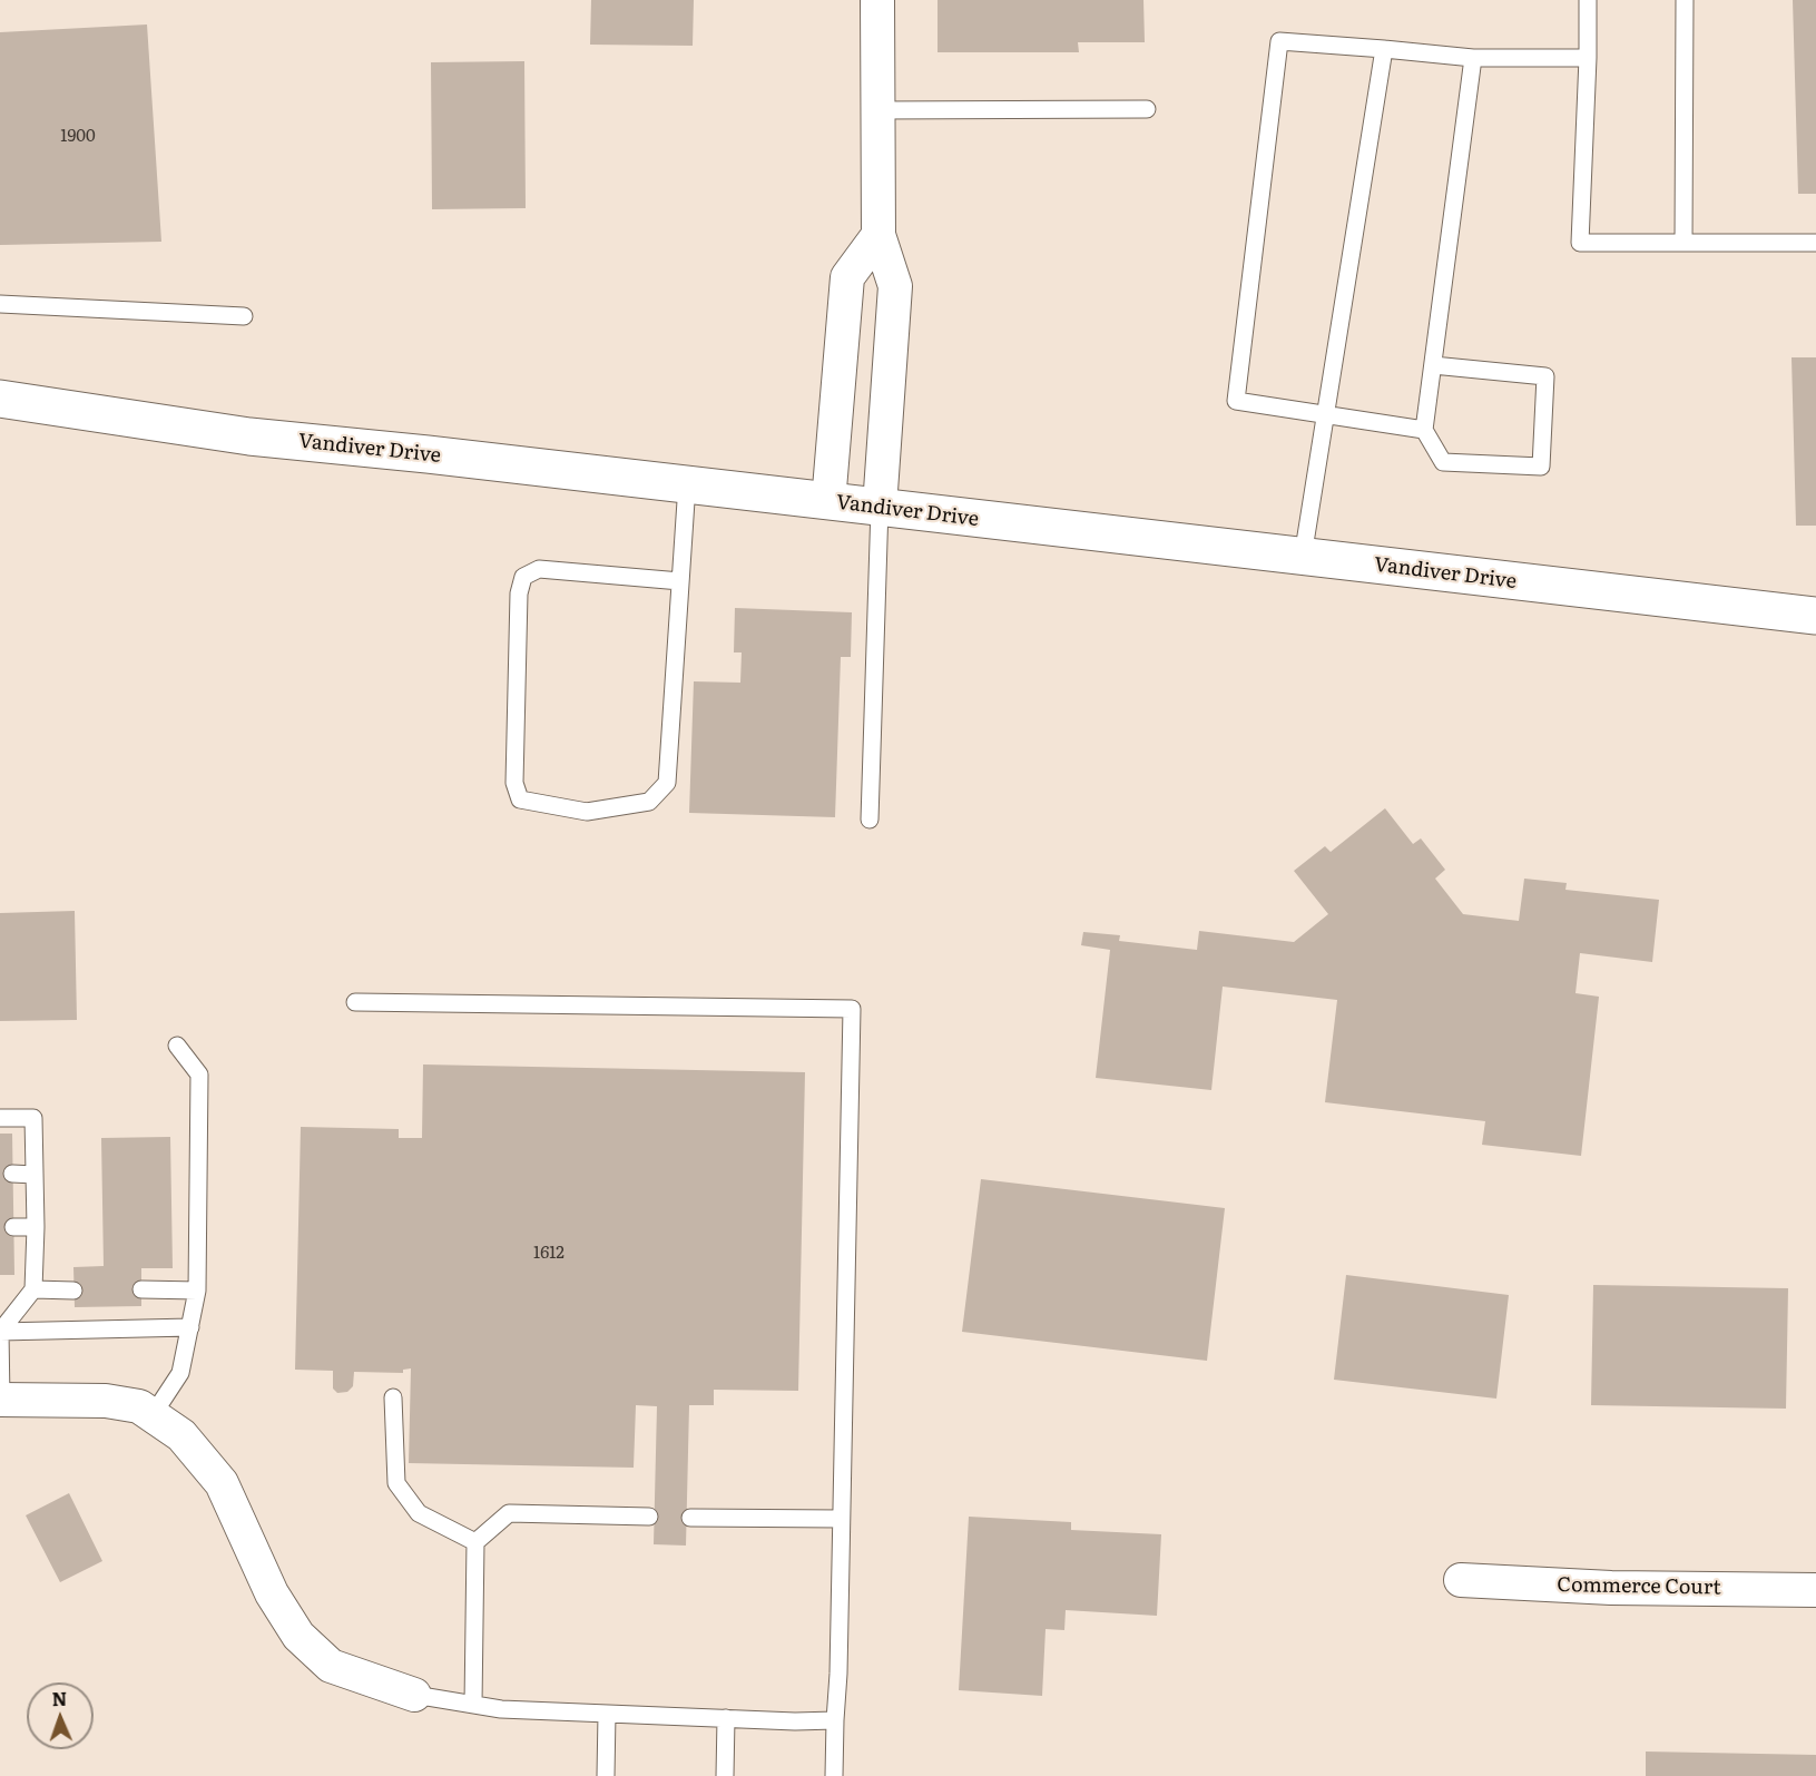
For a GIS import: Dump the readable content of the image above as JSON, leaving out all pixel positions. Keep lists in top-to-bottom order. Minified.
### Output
{"streets":{"main road":["Vandiver Drive"],"street":["Commerce Court"]},"house_numbers":["1900","1612"],"north":"top"}
